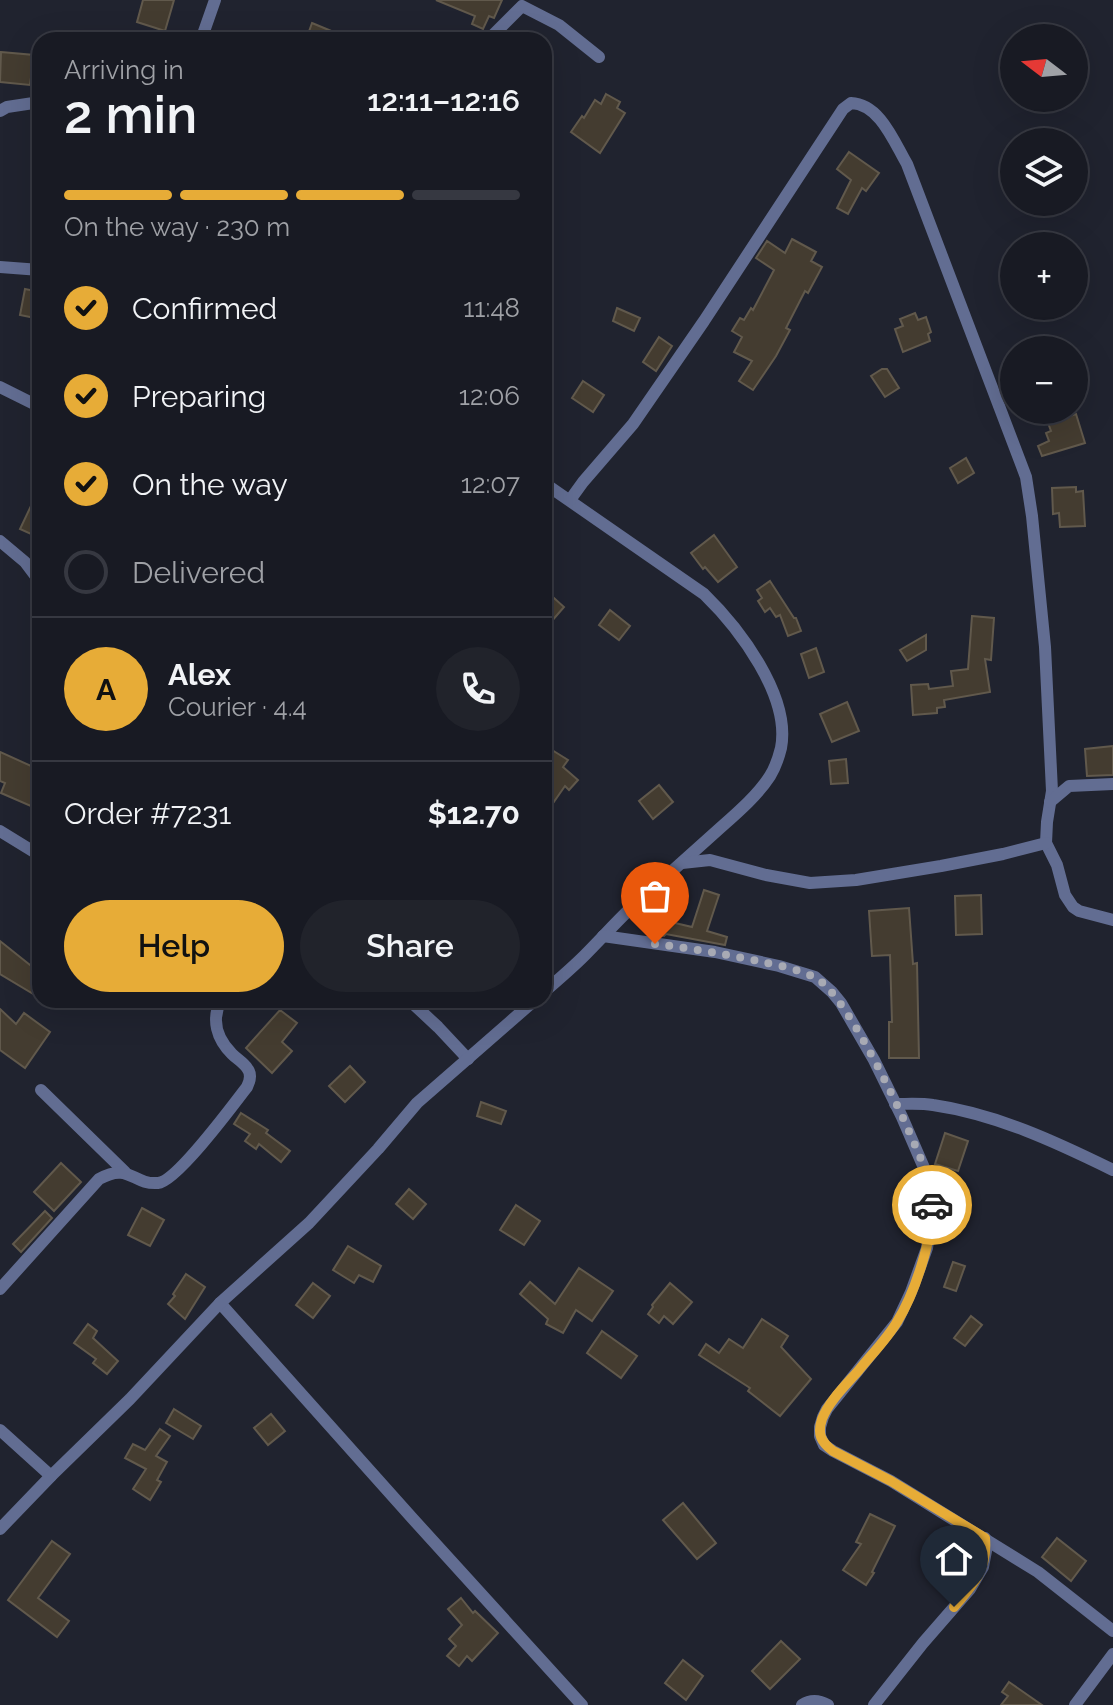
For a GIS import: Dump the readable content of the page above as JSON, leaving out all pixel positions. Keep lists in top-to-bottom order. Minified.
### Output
{"north":"left","page":{"map_buttons":["+","−"],"heading":["2 min","Arriving in","12:11–12:16"],"panel":["Alex","Courier · 4.4","Order #7231","$12.70"],"bar":"On the way · 230 m","list":[["Confirmed","11:48"],["Preparing","12:06"],["On the way","12:07"],"Delivered"],"round":"A","buttons":["Help","Share"]}}
